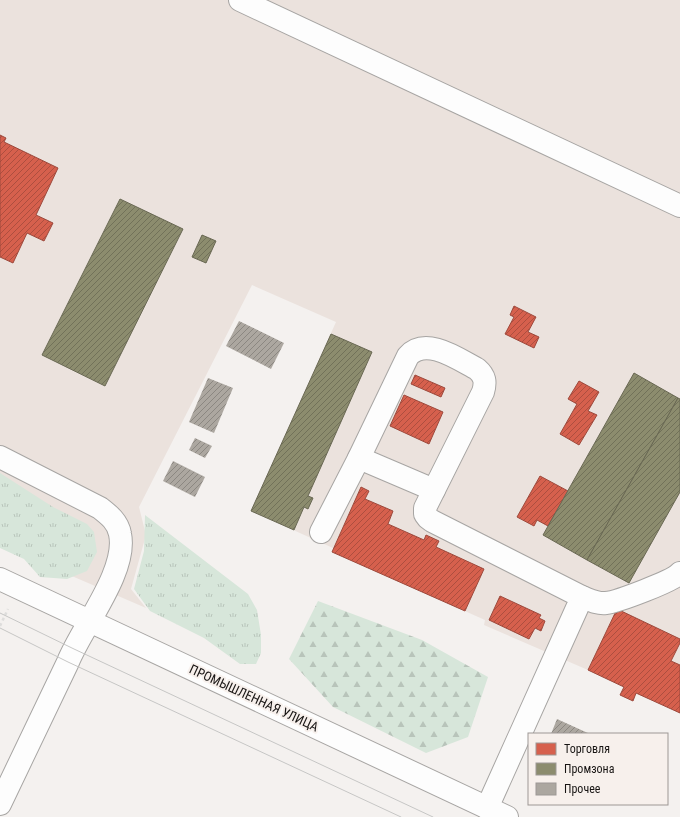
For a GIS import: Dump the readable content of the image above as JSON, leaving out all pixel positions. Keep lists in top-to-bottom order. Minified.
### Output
{"streets":{"street":["ПРОМЫШЛЕННАЯ УЛИЦА"]},"legend":["Торговля","Промзона","Прочее"]}
